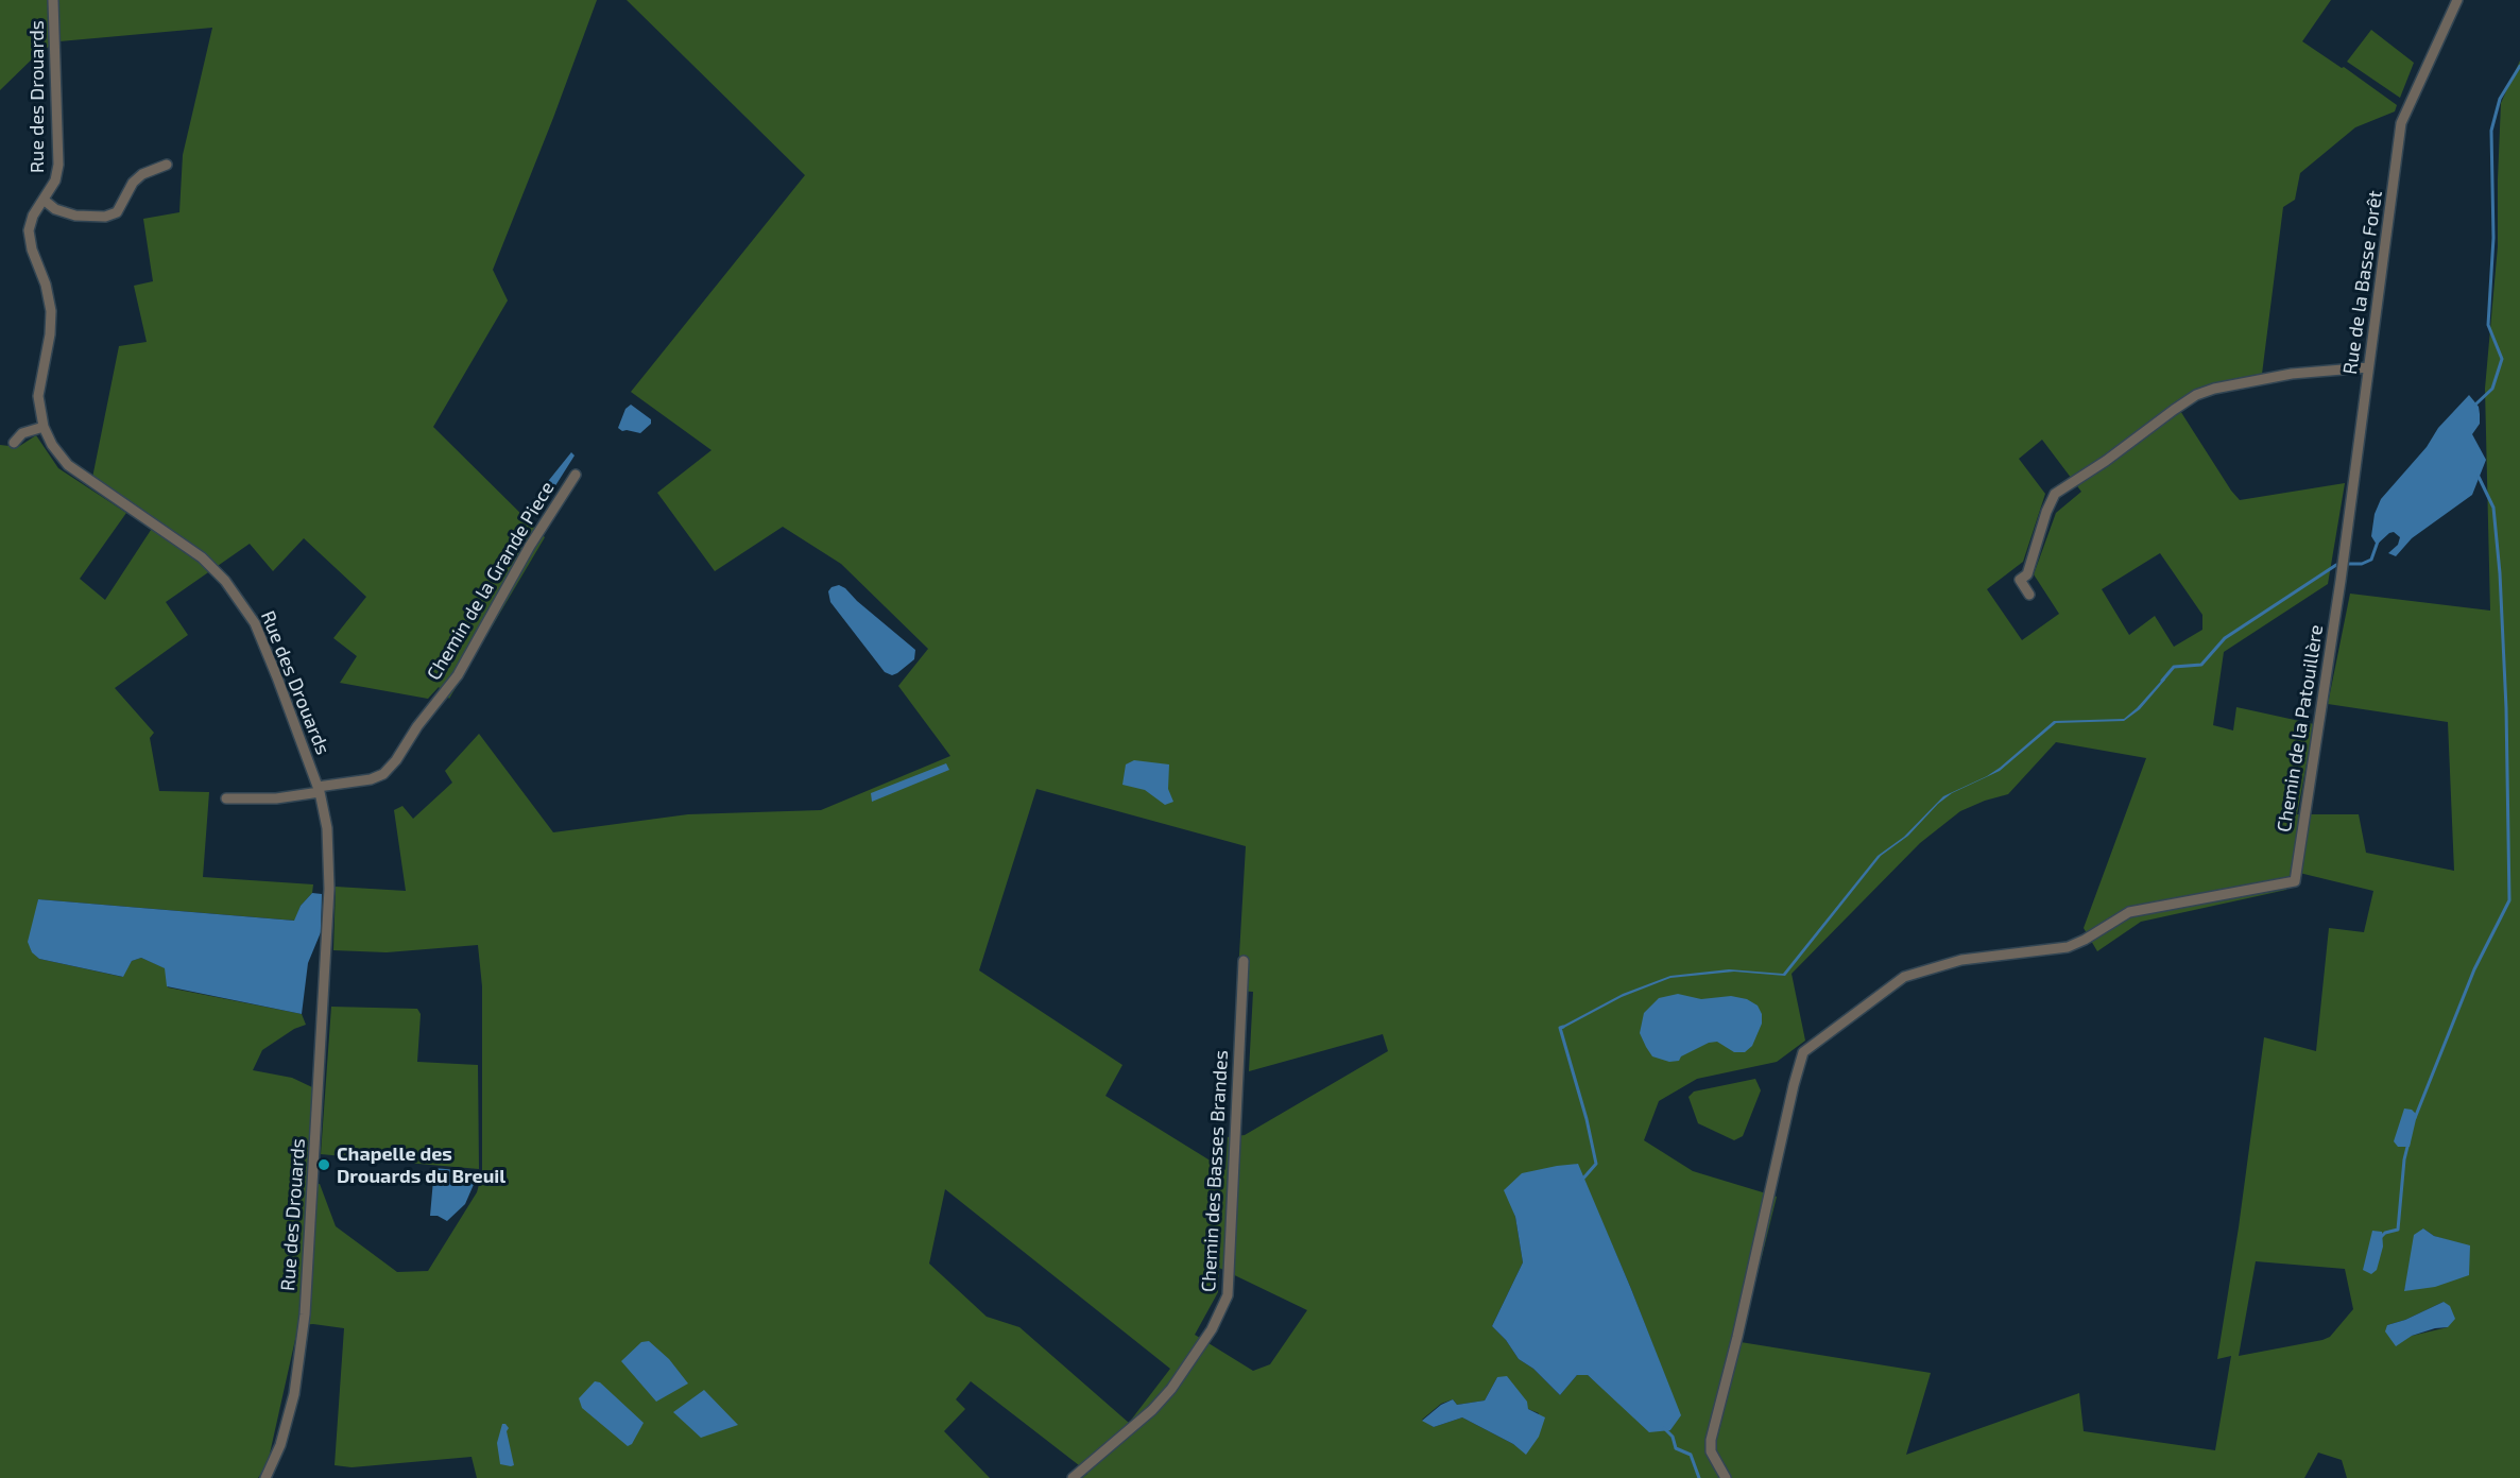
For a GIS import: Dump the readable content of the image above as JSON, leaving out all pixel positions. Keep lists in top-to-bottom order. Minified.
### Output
{"streets":{"street":["Rue des Drouards","Rue de la Basse Forêt","Chemin de la Grande Piece","Chemin de la Patouillère","Chemin des Basses Brandes"]},"crossings":[["Rue des Drouards","Chemin de la Grande Piece"],["Rue de la Basse Forêt","Chemin de la Patouillère"]],"places":["Chapelle des Drouards du Breuil"]}
